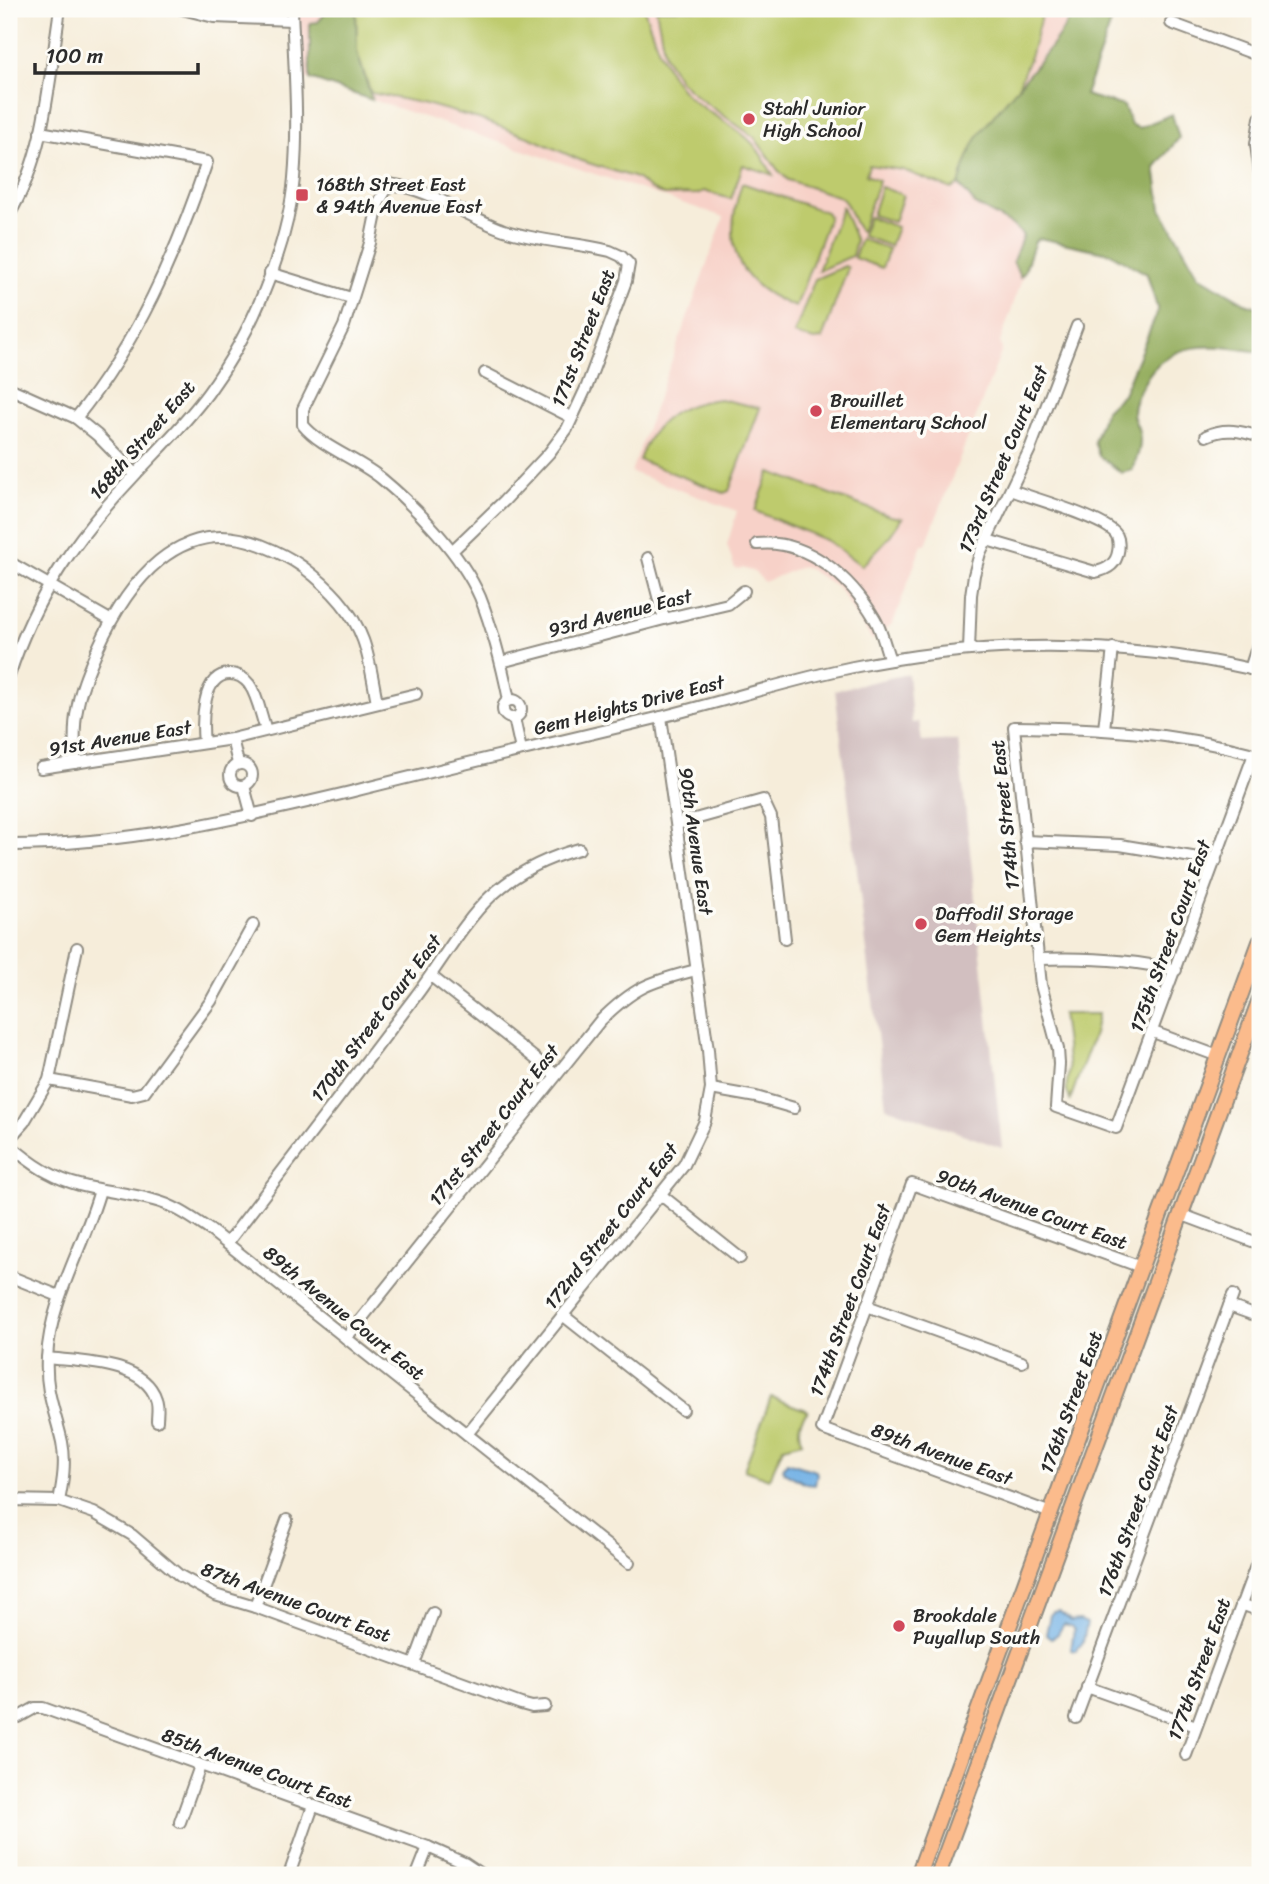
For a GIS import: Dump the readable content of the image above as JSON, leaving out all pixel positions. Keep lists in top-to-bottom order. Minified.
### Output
{"streets":{"main road":["176th Street East"],"street":["171st Street East","168th Street East","173rd Street Court East","93rd Avenue East","Gem Heights Drive East","91st Avenue East","174th Street East","90th Avenue East","175th Street Court East","170th Street Court East","171st Street Court East","90th Avenue Court East","172nd Street Court East","174th Street Court East","89th Avenue Court East","89th Avenue East","176th Street Court East","87th Avenue Court East","177th Street East","85th Avenue Court East"]},"crossings":[["173rd Street Court East","Gem Heights Drive East"],["Gem Heights Drive East","90th Avenue East"],["174th Street East","175th Street Court East"],["90th Avenue East","171st Street Court East"],["90th Avenue East","172nd Street Court East"],["170th Street Court East","89th Avenue Court East"],["171st Street Court East","172nd Street Court East"],["171st Street Court East","89th Avenue Court East"],["90th Avenue Court East","174th Street Court East"],["90th Avenue Court East","176th Street East"],["172nd Street Court East","89th Avenue Court East"],["174th Street Court East","89th Avenue East"],["176th Street East","89th Avenue East"]],"places":{"other":["Stahl Junior High School","Brouillet Elementary School","Daffodil Storage Gem Heights","Brookdale Puyallup South"],"transit":["168th Street East & 94th Avenue East"]},"scale_bar":"100 m"}
